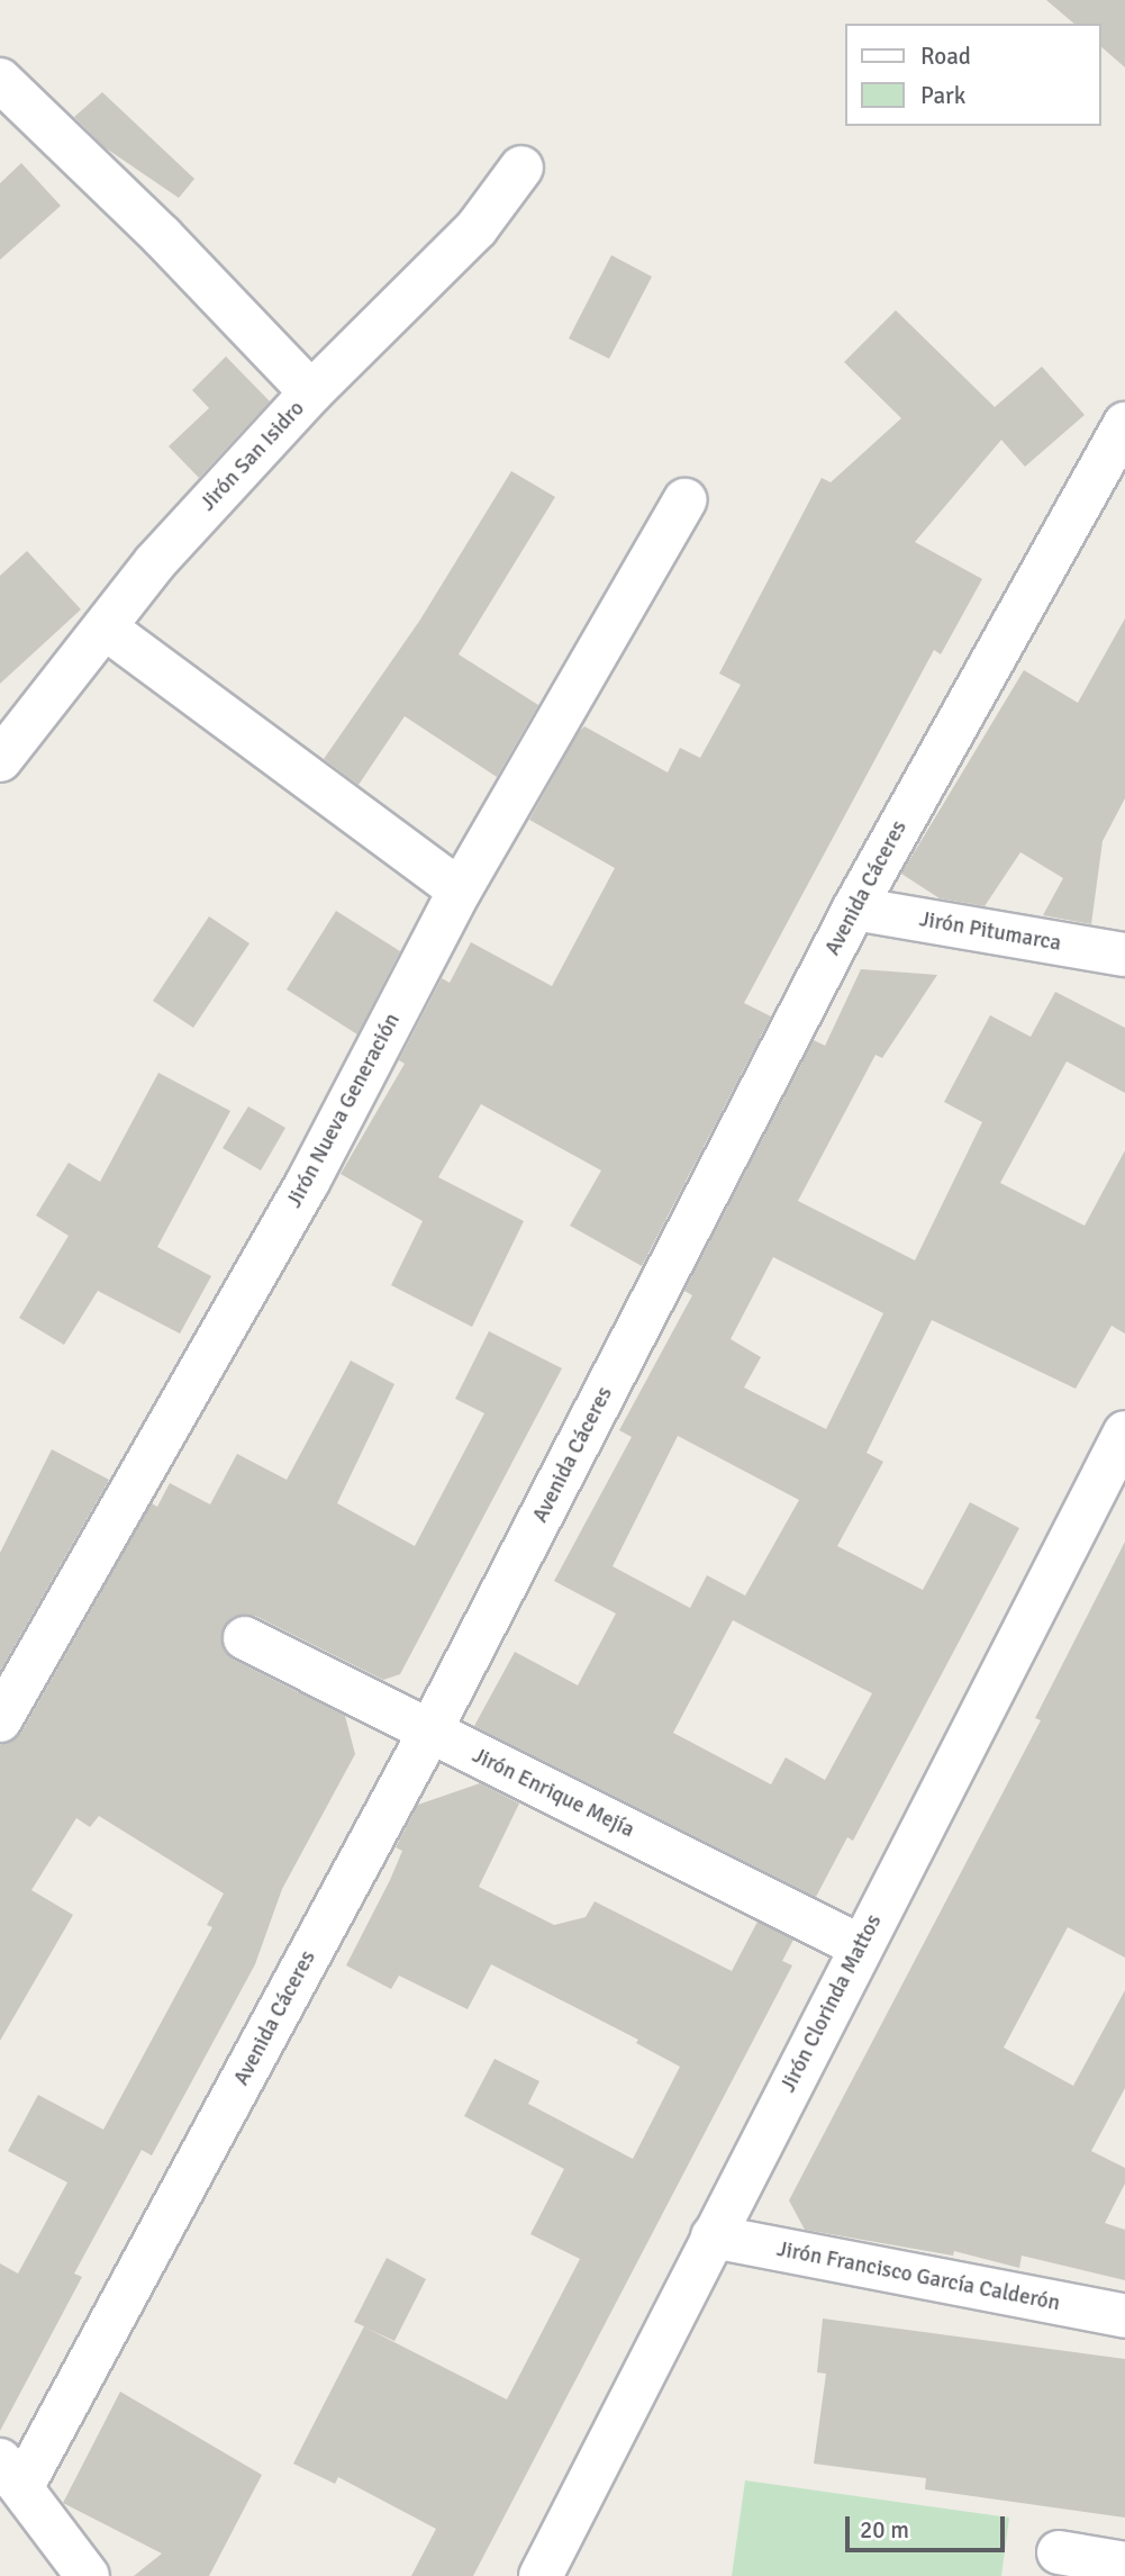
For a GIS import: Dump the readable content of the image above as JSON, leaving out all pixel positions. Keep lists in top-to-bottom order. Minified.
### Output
{"streets":{"street":["Jirón San Isidro","Avenida Cáceres","Jirón Pitumarca","Jirón Nueva Generación","Jirón Enrique Mejía","Jirón Clorinda Mattos","Jirón Francisco García Calderón"]},"crossings":[["Avenida Cáceres","Jirón Pitumarca"],["Avenida Cáceres","Jirón Enrique Mejía"],["Jirón Enrique Mejía","Jirón Clorinda Mattos"],["Jirón Clorinda Mattos","Jirón Francisco García Calderón"]],"legend":["Road","Park"],"scale_bar":"20 m"}
